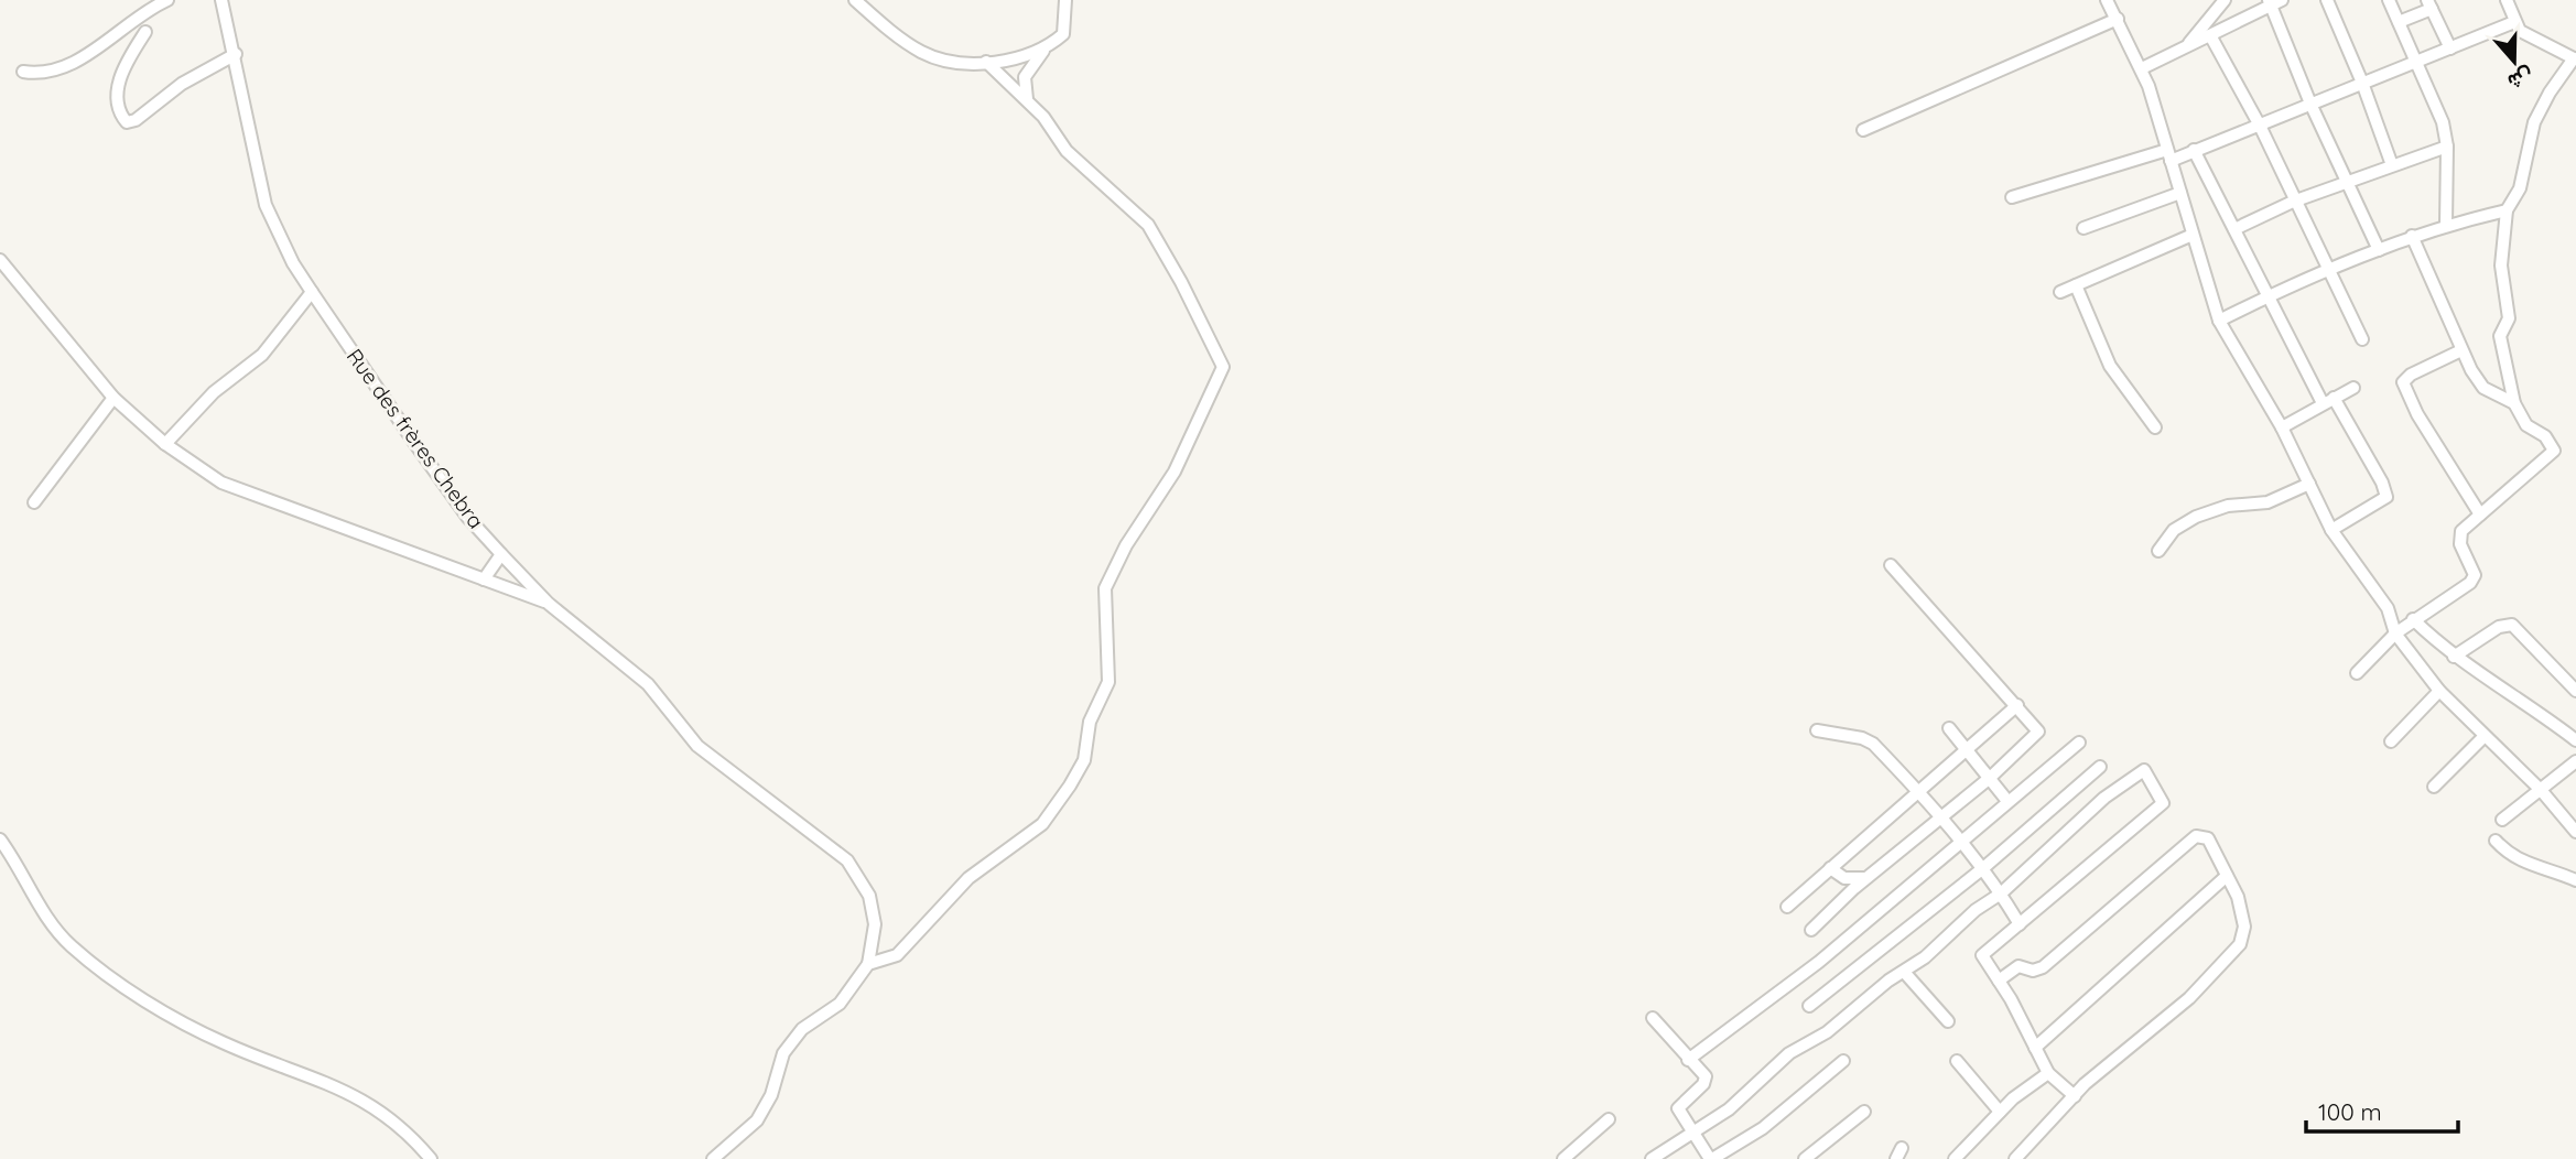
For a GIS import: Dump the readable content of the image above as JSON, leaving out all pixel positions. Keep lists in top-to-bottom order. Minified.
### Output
{"streets":{"street":["Rue des frères Chebra"]},"scale_bar":"100 m","north":"bottom"}
